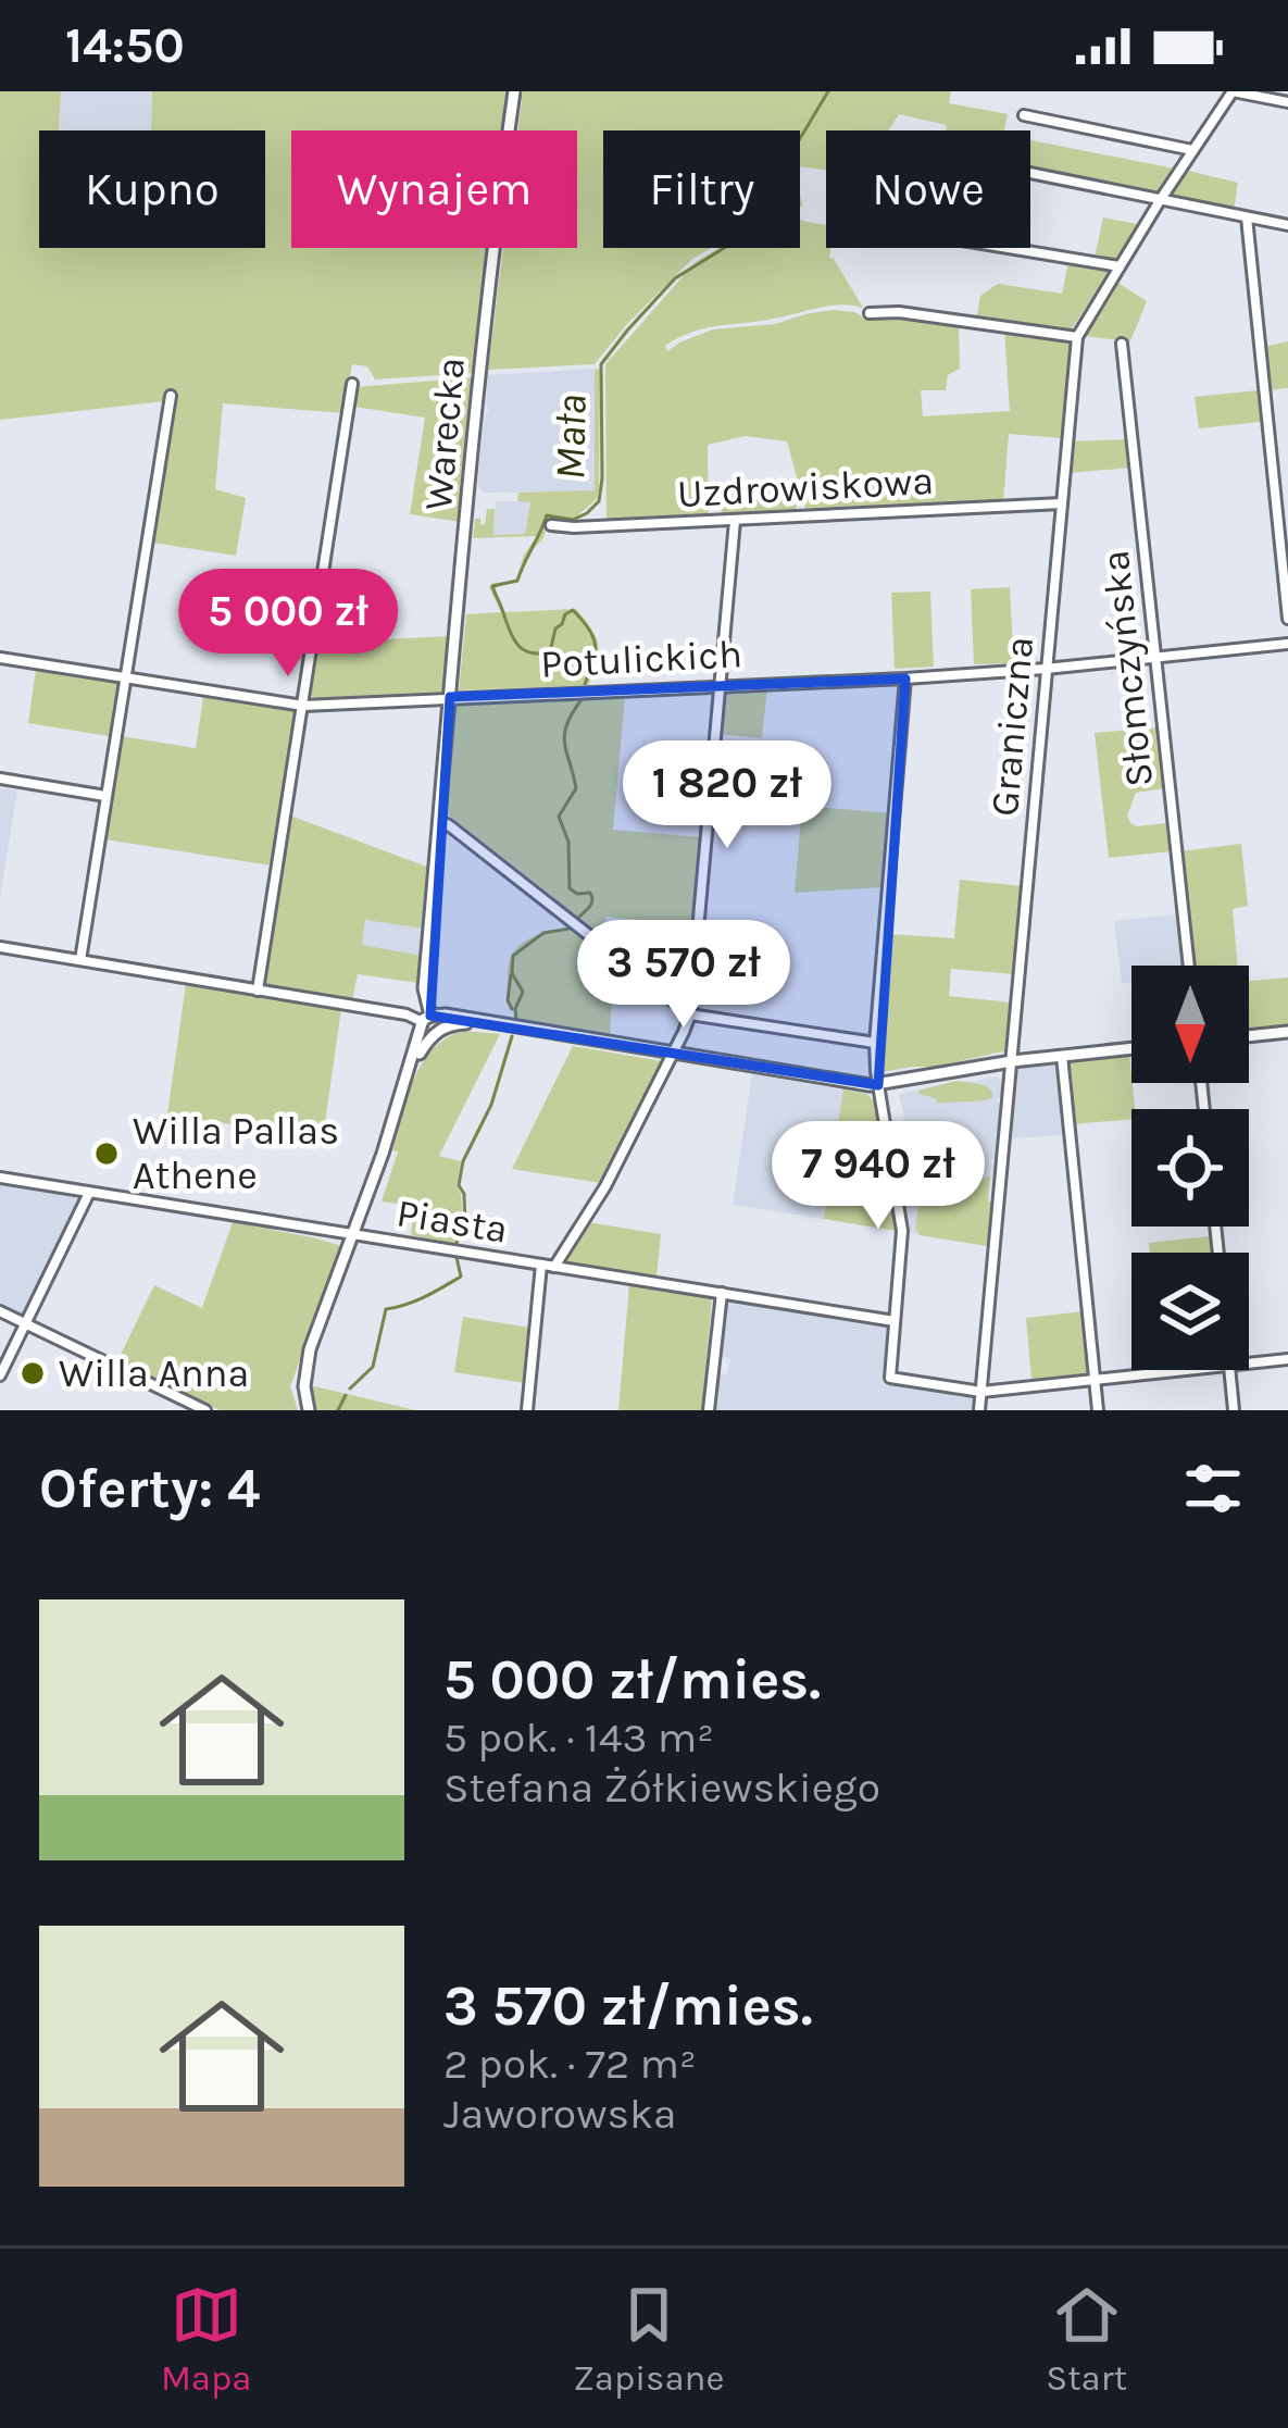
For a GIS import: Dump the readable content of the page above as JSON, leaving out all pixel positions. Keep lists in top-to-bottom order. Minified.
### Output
{"streets":{"street":["Warecka","Uzdrowiskowa","Potulickich","Słomczyńska","Graniczna","Piasta"]},"crossings":[["Warecka","Potulickich"],["Warecka","Piasta"],["Uzdrowiskowa","Graniczna"],["Potulickich","Słomczyńska"],["Potulickich","Graniczna"]],"water":["Mała"],"places":["Willa Pallas Athene","Willa Anna"],"north":"bottom","page":{"status":"14:50","chip":["Kupno","Wynajem","Filtry","Nowe"],"price":["5 000 zł","1 820 zł","3 570 zł","7 940 zł"],"heading":"Oferty: 4","list":[{"name":"5 000 zł/mies.","note":"5 pok. · 143 m² · Stefana Żółkiewskiego"},{"name":"3 570 zł/mies.","note":"2 pok. · 72 m² · Jaworowska"}],"tabs":["Mapa","Zapisane","Start"]}}
